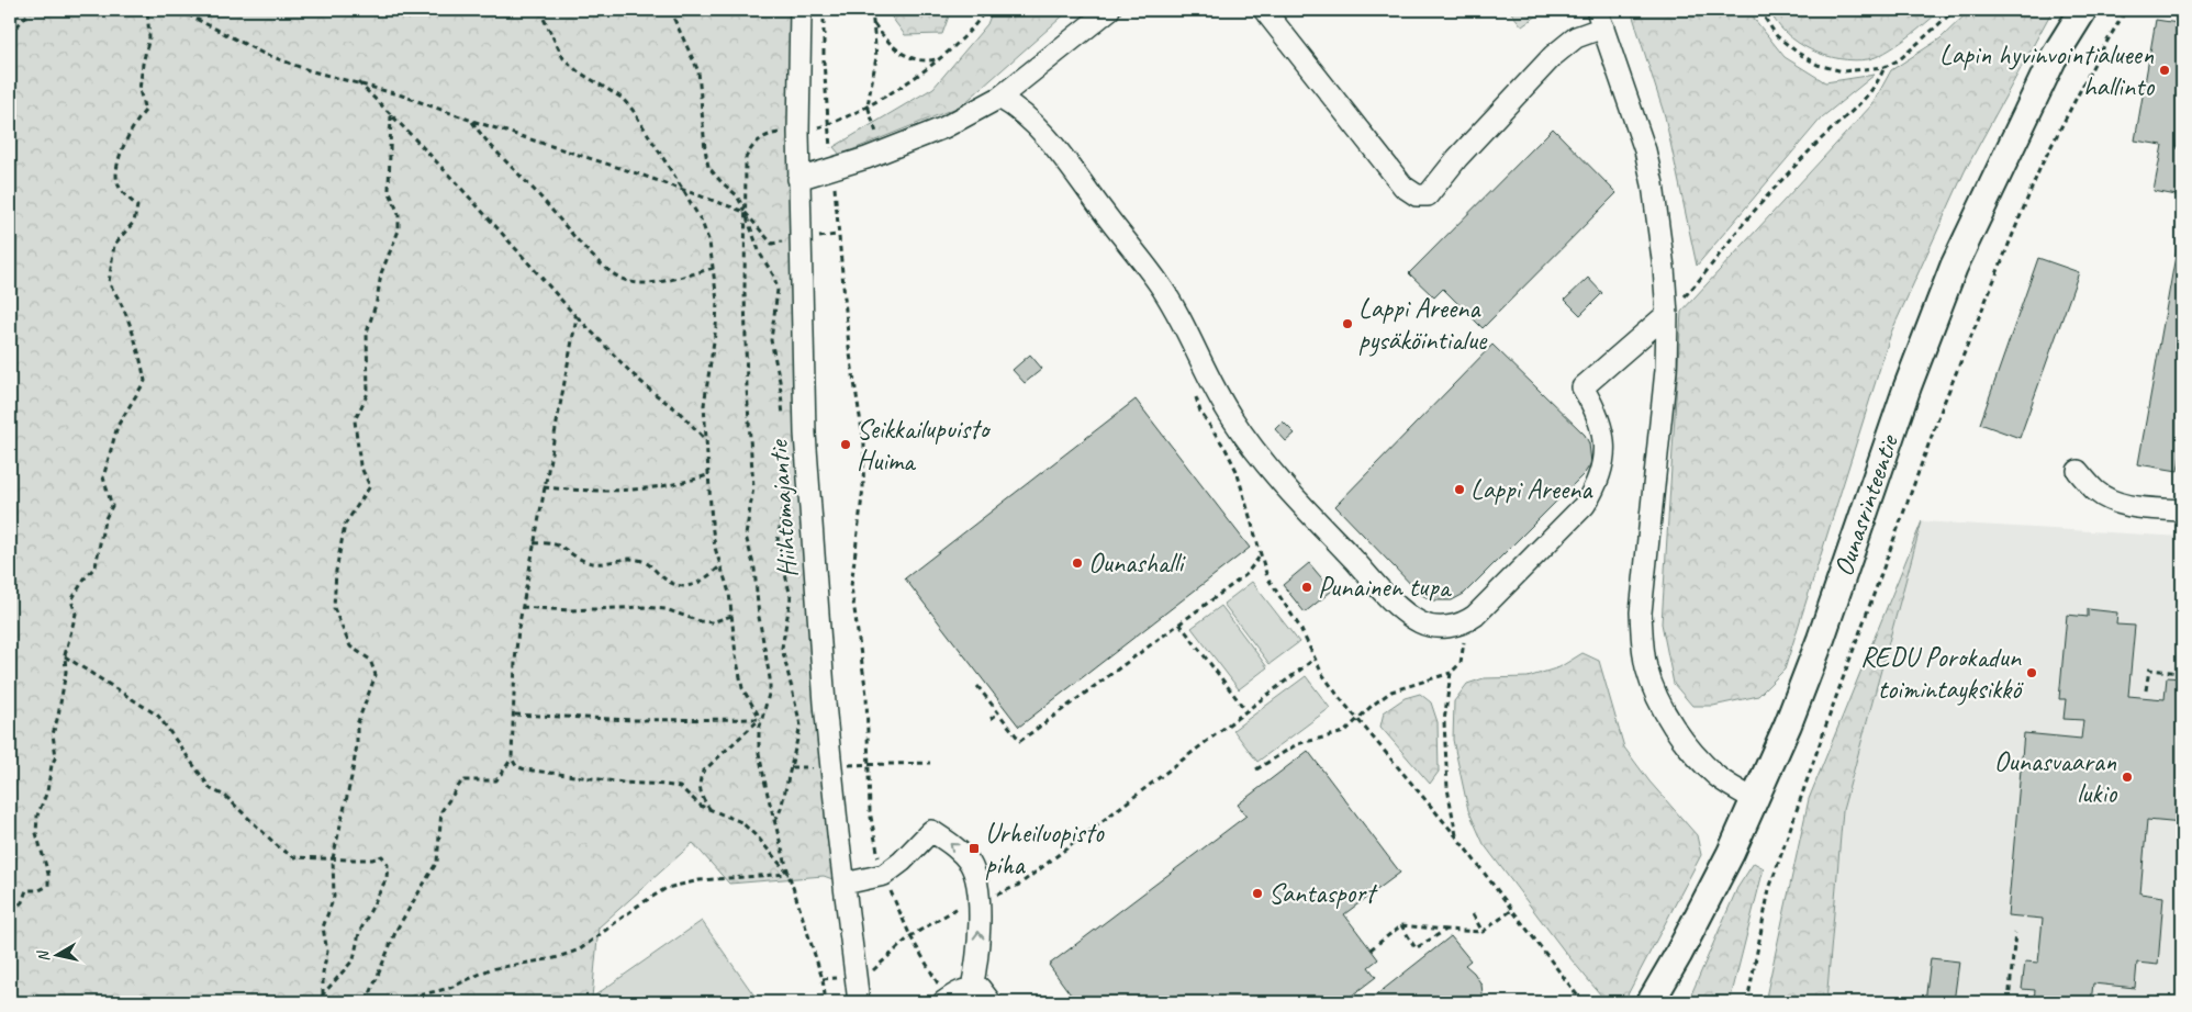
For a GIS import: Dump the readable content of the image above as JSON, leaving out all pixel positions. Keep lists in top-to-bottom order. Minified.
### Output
{"streets":{"street":["Ounasrinteentie","Hiihtomajantie"]},"places":{"other":["Lapin hyvinvointialueen hallinto","Lappi Areena pysäköintialue","Seikkailupuisto Huima","Lappi Areena","Ounashalli","Punainen tupa","REDU Porokadun toimintayksikkö","Ounasvaaran lukio","Santasport"],"transit":["Urheiluopisto piha"]},"north":"left"}
